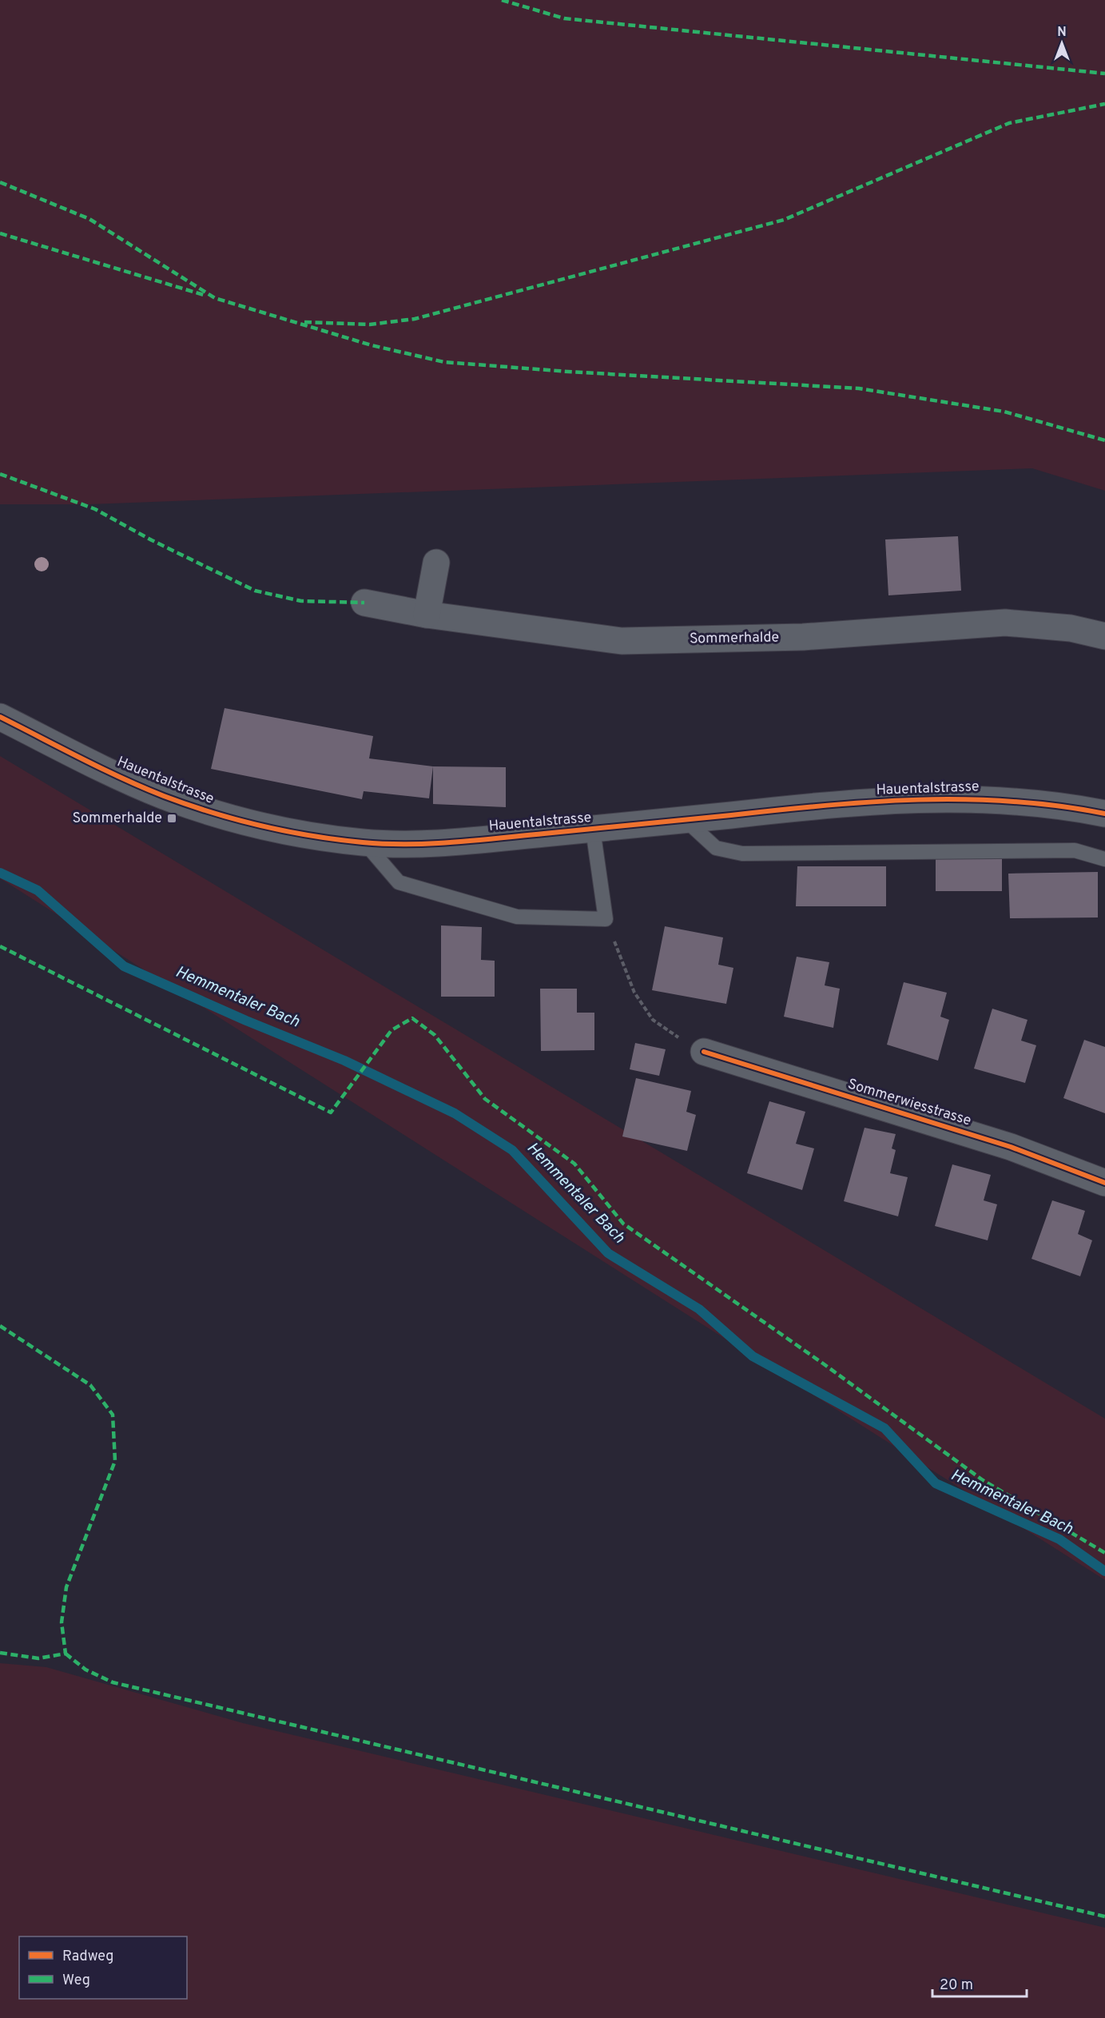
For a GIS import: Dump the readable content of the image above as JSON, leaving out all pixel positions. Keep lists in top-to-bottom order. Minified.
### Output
{"streets":{"street":["Sommerhalde","Hauentalstrasse","Sommerwiesstrasse"]},"water":["Hemmentaler Bach"],"places":{"transit":["Sommerhalde"]},"legend":["Radweg","Weg"],"scale_bar":"20 m","north":"top"}
